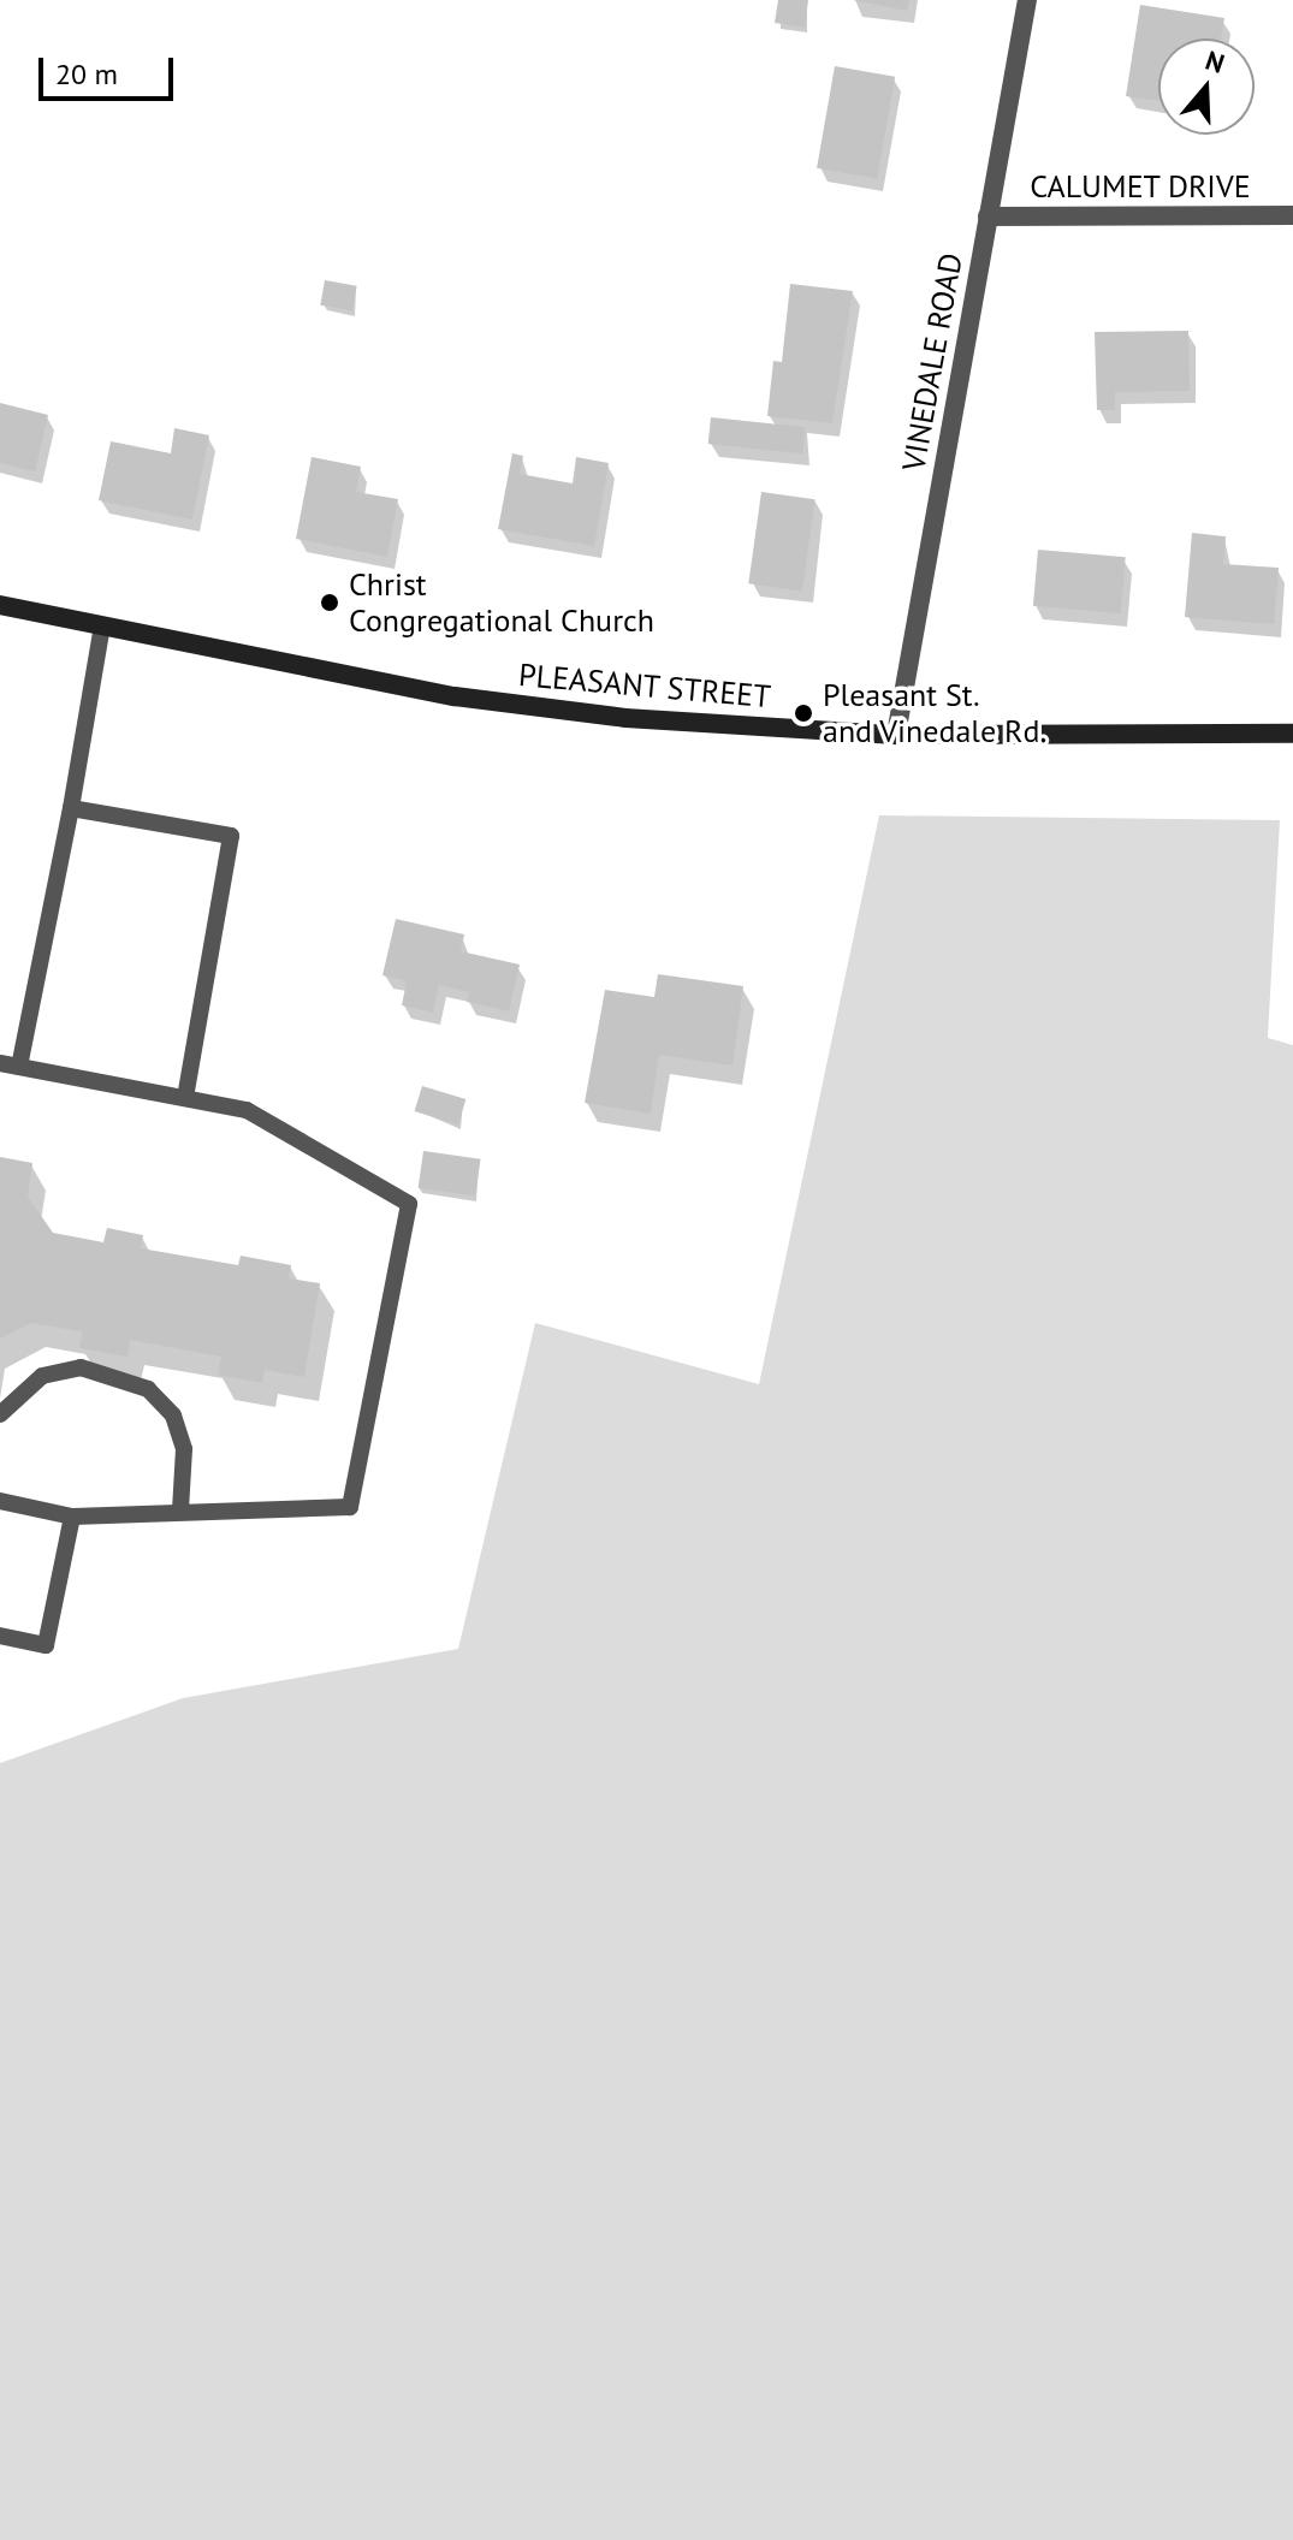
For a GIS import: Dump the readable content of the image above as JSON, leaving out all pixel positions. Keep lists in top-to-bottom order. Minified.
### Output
{"streets":{"main road":["PLEASANT STREET"],"street":["CALUMET DRIVE","VINEDALE ROAD"]},"crossings":[["CALUMET DRIVE","VINEDALE ROAD"],["VINEDALE ROAD","PLEASANT STREET"]],"places":["Christ Congregational Church","Pleasant St. and Vinedale Rd."],"scale_bar":"20 m","north":"top"}
